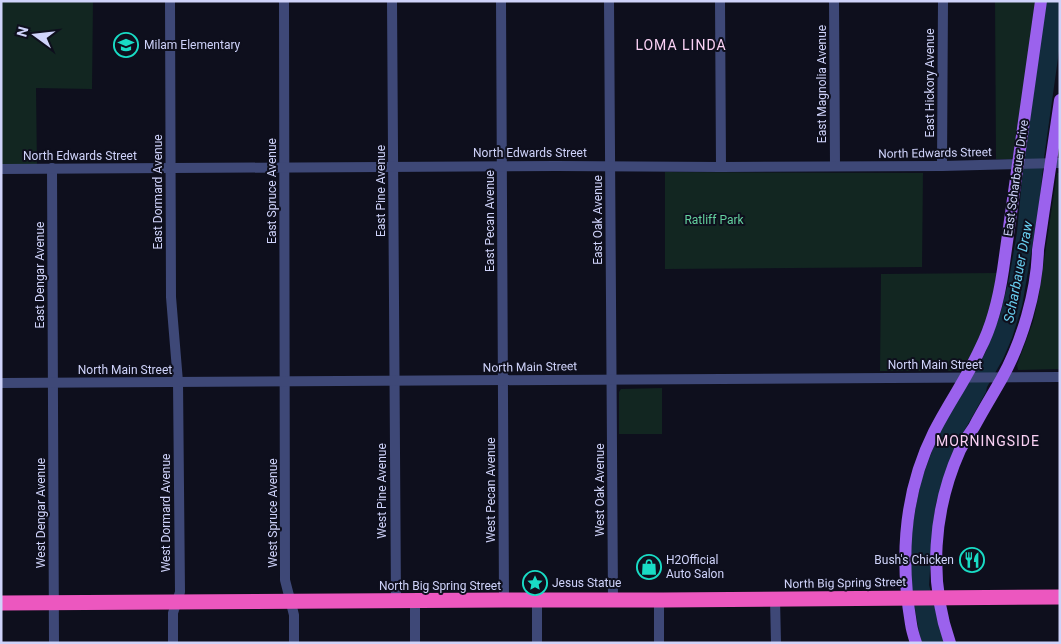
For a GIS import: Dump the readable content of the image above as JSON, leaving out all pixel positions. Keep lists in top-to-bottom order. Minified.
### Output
{"streets":{"highway":["North Big Spring Street"],"main road":["East Scharbauer Drive"],"street":["East Hickory Avenue","East Magnolia Avenue","North Edwards Street","East Spruce Avenue","East Pine Avenue","East Dormard Avenue","East Oak Avenue","East Pecan Avenue","East Dengar Avenue","North Main Street","West Pecan Avenue","West Oak Avenue","West Pine Avenue","West Dengar Avenue","West Dormard Avenue","West Spruce Avenue"]},"crossings":[["East Hickory Avenue","North Edwards Street"],["East Magnolia Avenue","North Edwards Street"],["North Edwards Street","East Scharbauer Drive"],["North Edwards Street","East Spruce Avenue"],["North Edwards Street","East Pine Avenue"],["North Edwards Street","East Dormard Avenue"],["North Edwards Street","East Oak Avenue"],["North Edwards Street","East Pecan Avenue"],["North Edwards Street","East Dengar Avenue"],["East Scharbauer Drive","North Main Street"],["East Scharbauer Drive","North Big Spring Street"],["East Spruce Avenue","North Main Street"],["East Spruce Avenue","West Spruce Avenue"],["East Pine Avenue","North Main Street"],["East Pine Avenue","West Pine Avenue"],["East Dormard Avenue","North Main Street"],["East Dormard Avenue","West Dormard Avenue"],["East Oak Avenue","North Main Street"],["East Oak Avenue","West Oak Avenue"],["East Pecan Avenue","North Main Street"],["East Pecan Avenue","West Pecan Avenue"],["East Dengar Avenue","North Main Street"],["East Dengar Avenue","West Dengar Avenue"],["North Main Street","West Pecan Avenue"],["North Main Street","West Oak Avenue"],["North Main Street","West Pine Avenue"],["North Main Street","West Dengar Avenue"],["North Main Street","West Dormard Avenue"],["North Main Street","West Spruce Avenue"],["West Pecan Avenue","North Big Spring Street"],["West Oak Avenue","North Big Spring Street"],["West Pine Avenue","North Big Spring Street"],["West Dengar Avenue","North Big Spring Street"],["West Dormard Avenue","North Big Spring Street"],["West Spruce Avenue","North Big Spring Street"]],"districts":["LOMA LINDA","MORNINGSIDE"],"water":["Scharbauer Draw"],"parks":["Ratliff Park"],"places":{"school or university":["Milam Elementary"],"restaurant":["Bush's Chicken"],"shop":["H2Official Auto Salon"],"place":["Jesus Statue"]},"north":"left"}
